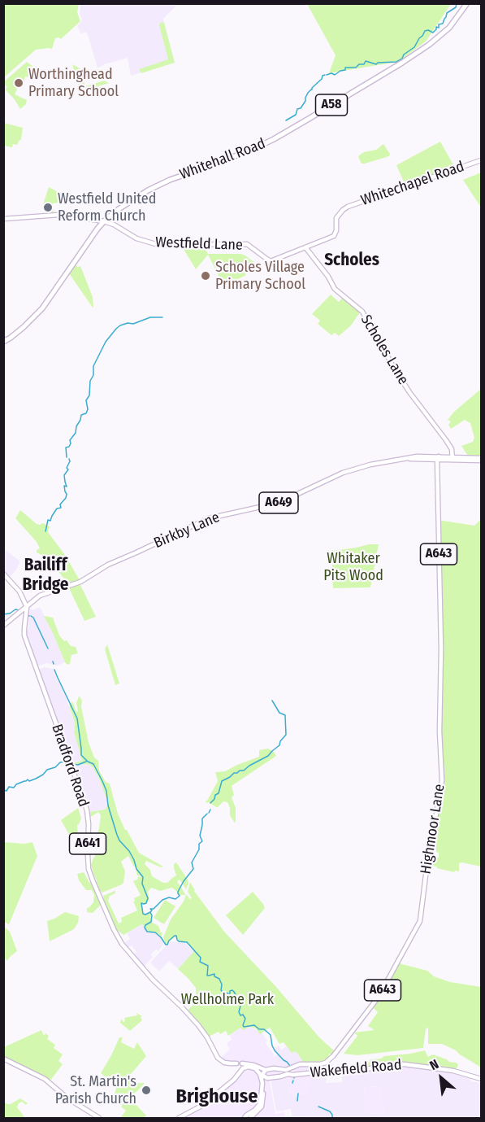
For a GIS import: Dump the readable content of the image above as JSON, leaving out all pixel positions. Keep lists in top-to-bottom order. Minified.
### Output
{"streets":{"highway":["A58","Whitehall Road"],"main road":["Whitechapel Road","Westfield Lane","Scholes Lane","A649","Birkby Lane","A643","Bradford Road","Highmoor Lane","A641","Wakefield Road"]},"crossings":[["Whitehall Road","Westfield Lane"],["Whitechapel Road","Westfield Lane"],["Whitechapel Road","Scholes Lane"],["Westfield Lane","Scholes Lane"],["Scholes Lane","A649"],["A649","Birkby Lane"],["A649","Bradford Road"],["A649","Highmoor Lane"],["Birkby Lane","Bradford Road"],["Highmoor Lane","Wakefield Road"]],"districts":["Scholes","Bailiff Bridge","Brighouse"],"parks":["Whitaker Pits Wood","Wellholme Park"],"places":["Worthinghead Primary School","Westfield United Reform Church","Scholes Village Primary School","St. Martin's Parish Church"],"north":"top left"}
